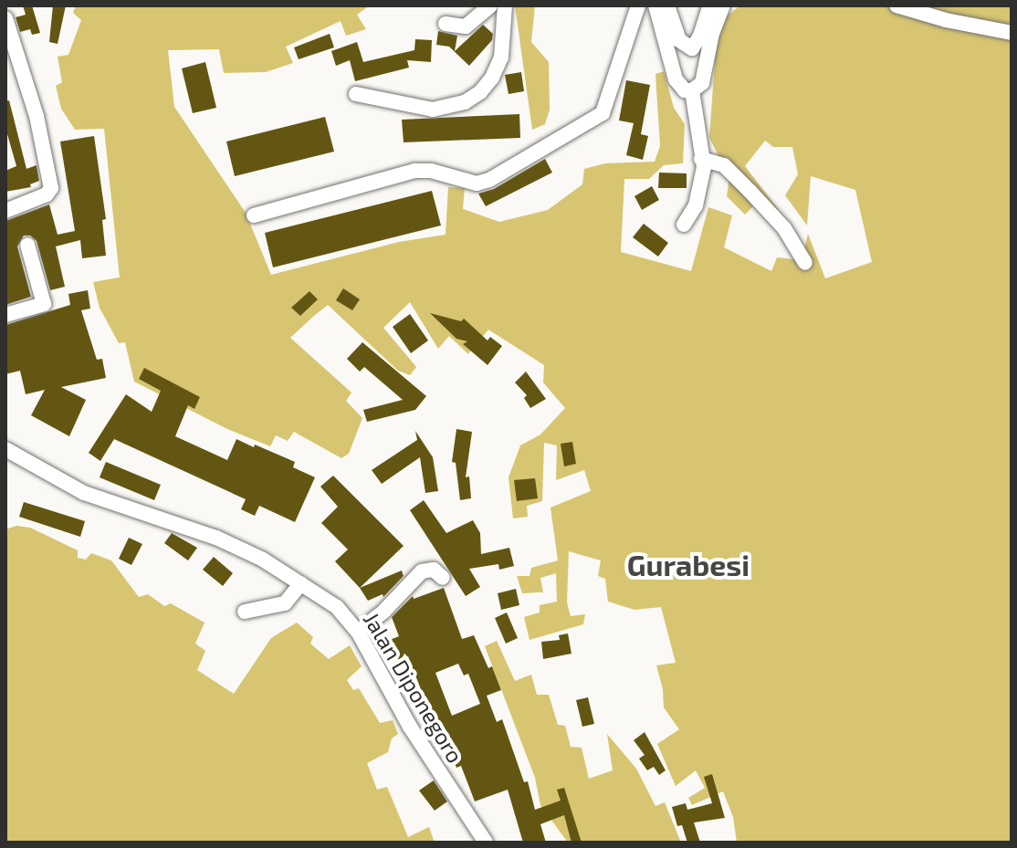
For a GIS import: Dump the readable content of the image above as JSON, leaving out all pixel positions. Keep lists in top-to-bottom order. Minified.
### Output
{"streets":{"street":["Jalan Diponegoro"]},"districts":["Gurabesi"]}
